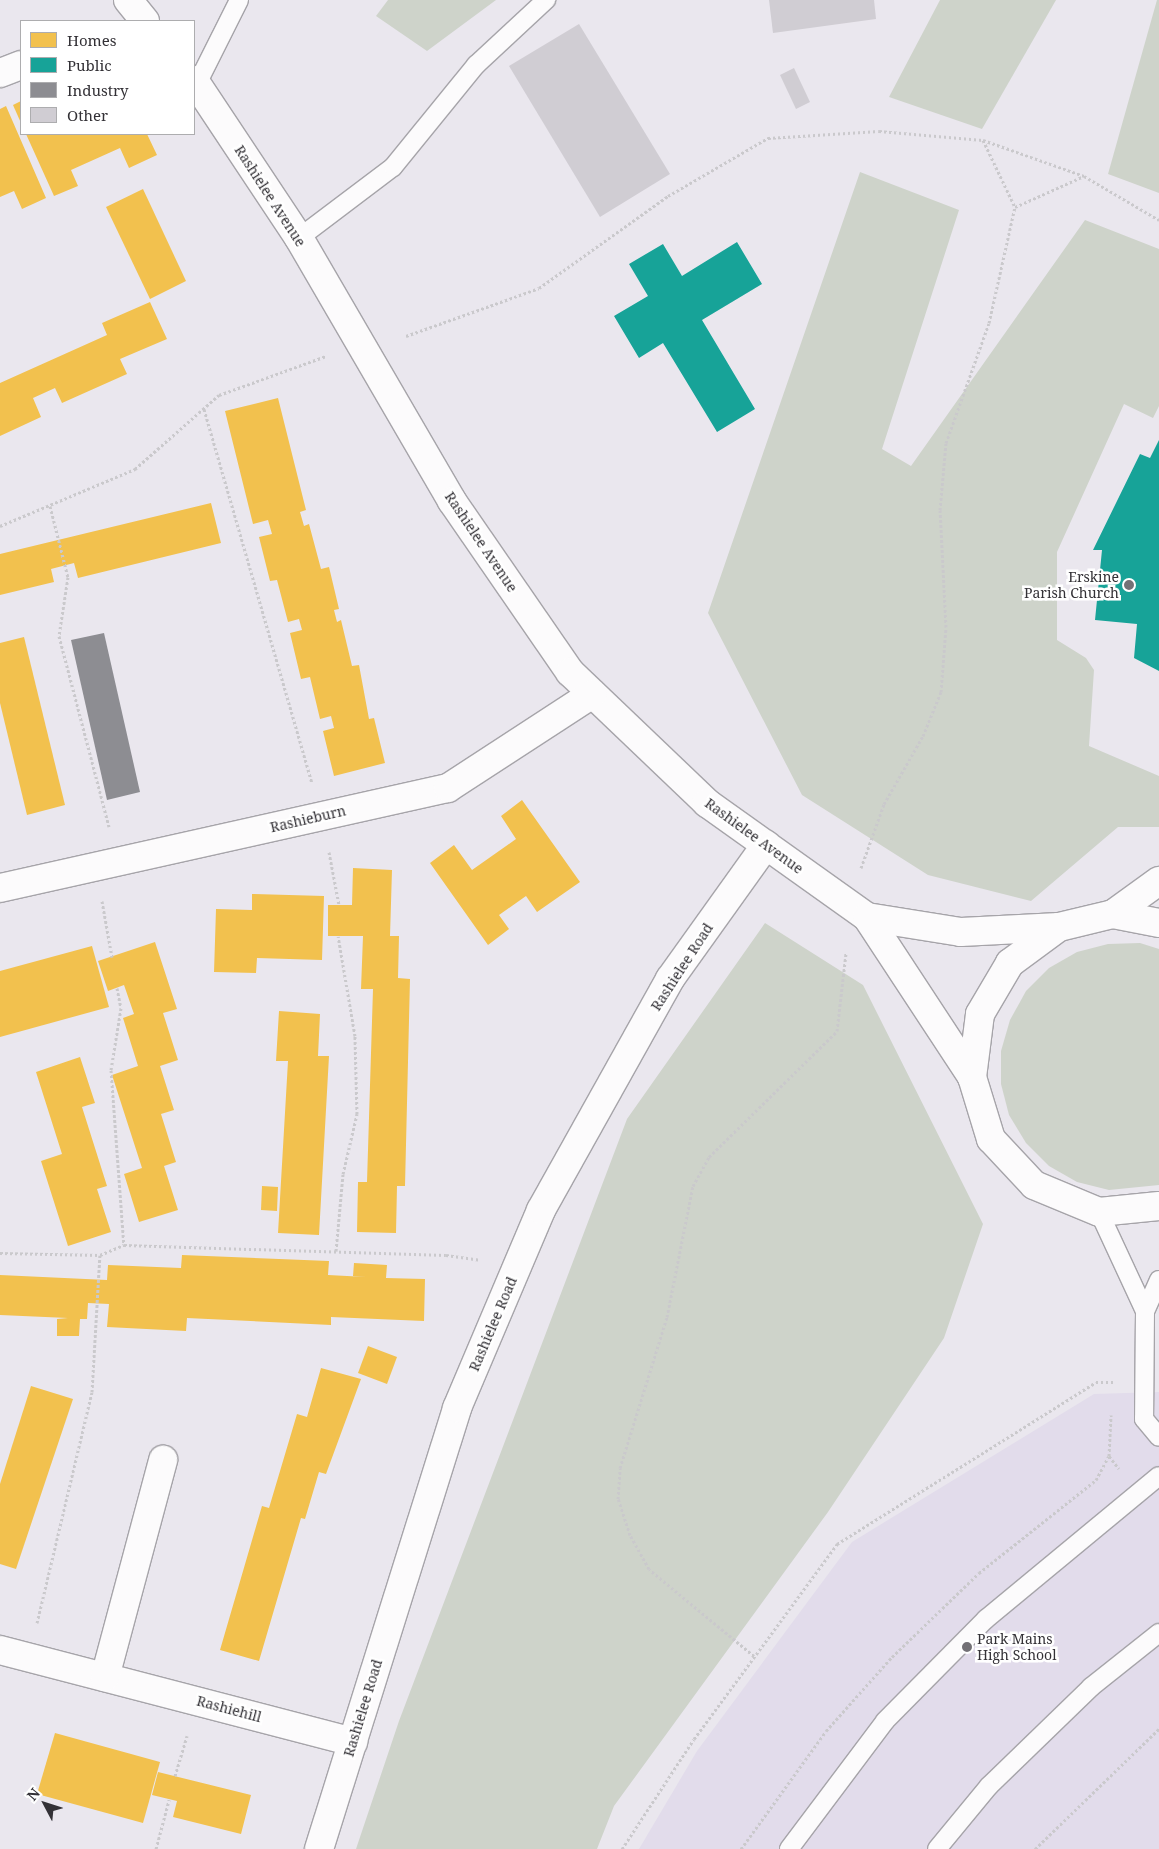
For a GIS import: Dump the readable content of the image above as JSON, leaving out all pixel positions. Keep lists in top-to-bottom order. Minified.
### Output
{"streets":{"street":["Rashielee Avenue","Rashieburn","Rashielee Road","Rashiehill"]},"crossings":[["Rashielee Avenue","Rashieburn"],["Rashielee Avenue","Rashielee Road"],["Rashielee Road","Rashiehill"]],"places":["Erskine Parish Church","Park Mains High School"],"legend":["Homes","Public","Industry","Other"],"north":"top left"}
